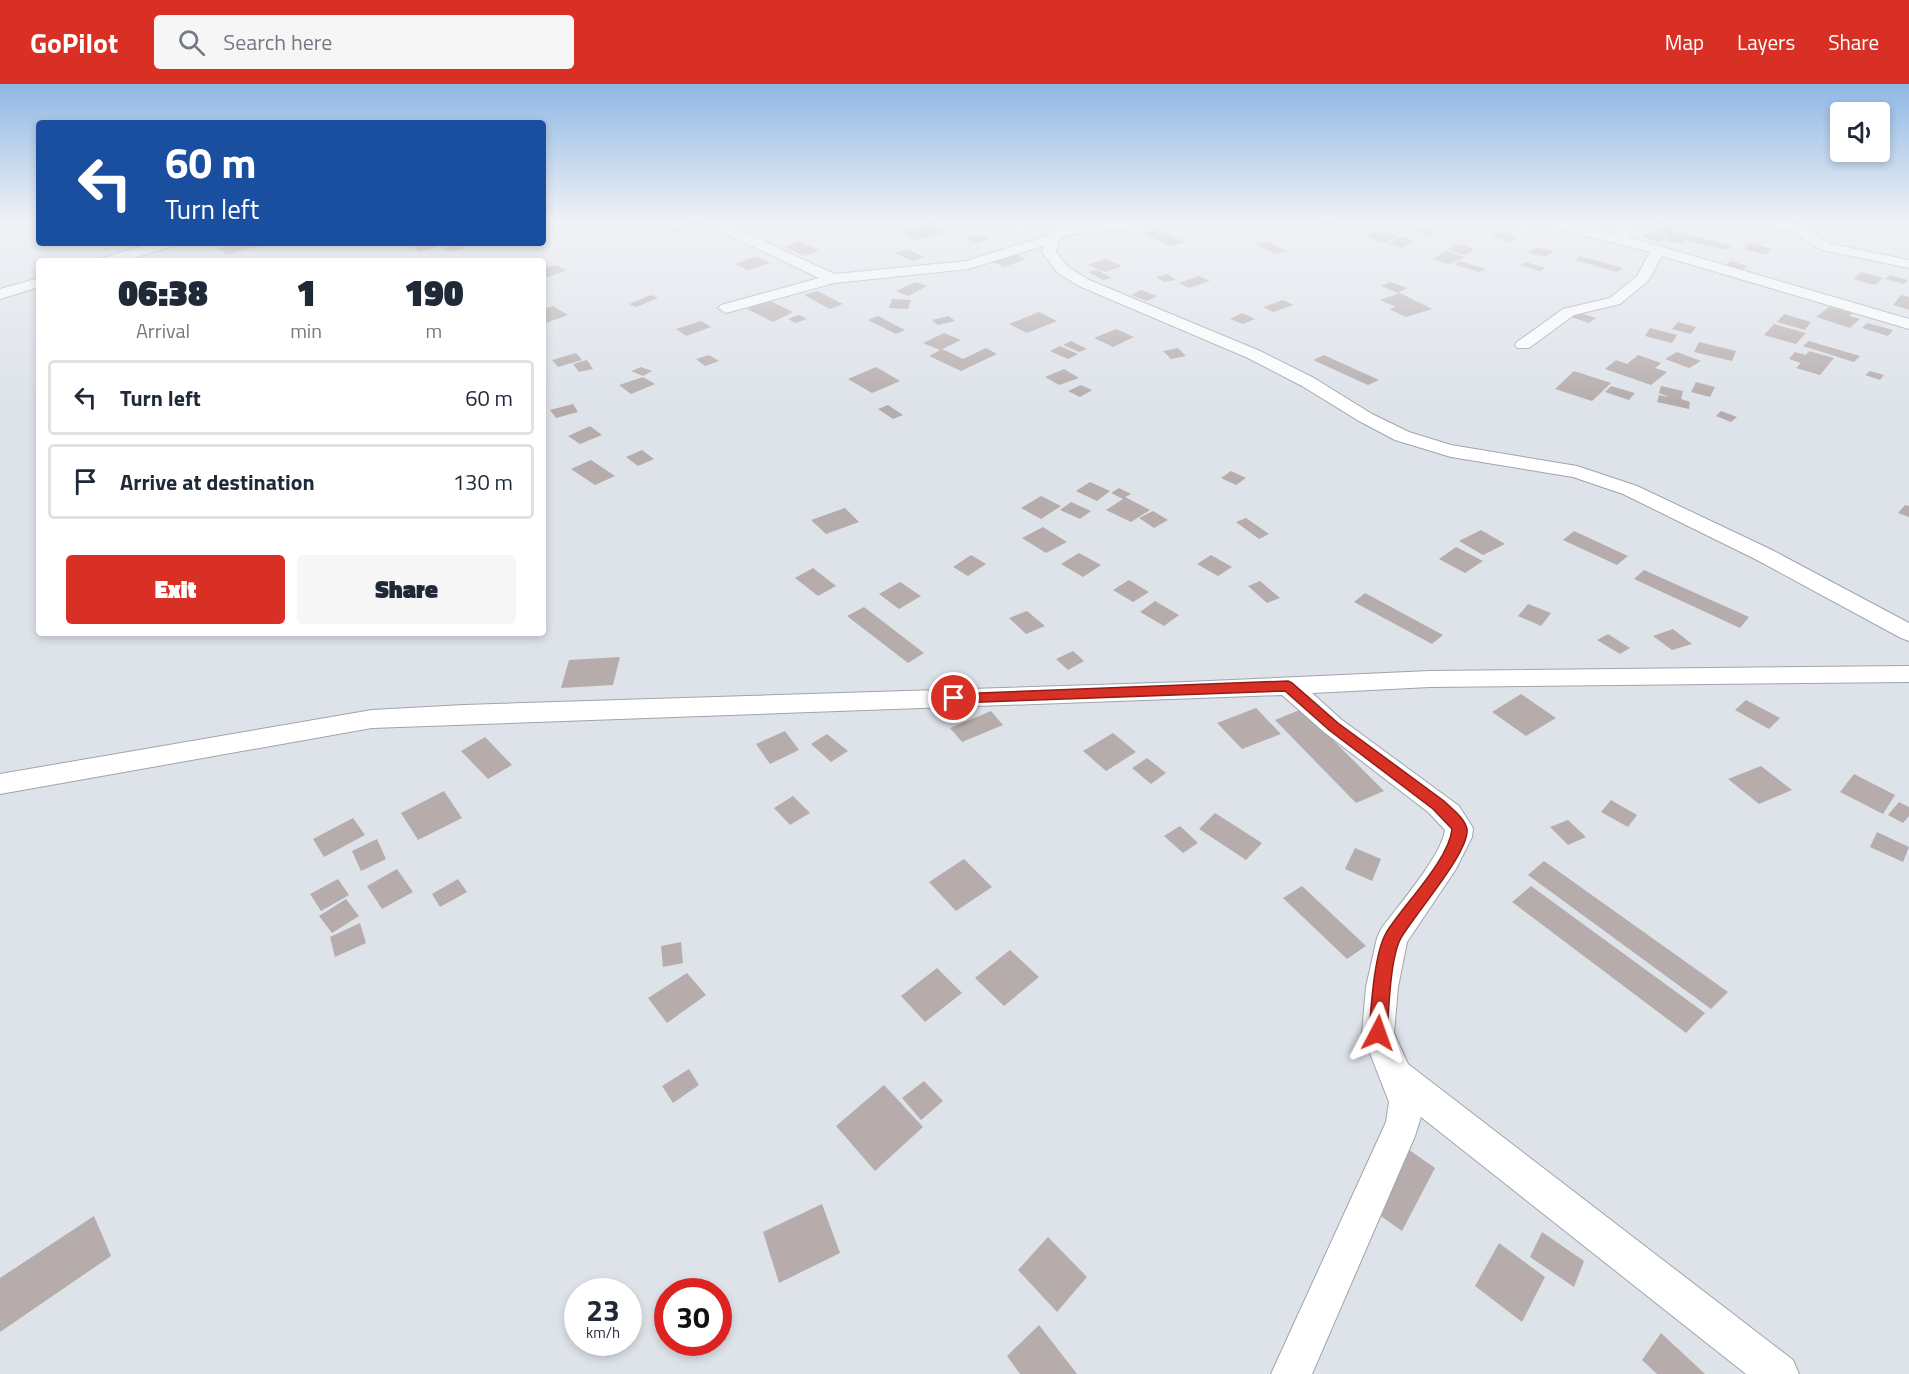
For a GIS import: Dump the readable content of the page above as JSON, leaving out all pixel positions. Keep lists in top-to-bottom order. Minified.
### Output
{"page":{"header":"GoPilot","search":"Search here","nav":["Map","Layers","Share"],"turn":["60 m","Turn left"],"eta":["06:38","Arrival","1","min","190","m"],"list":[{"name":"Turn left","value":"60 m"},{"name":"Arrive at destination","value":"130 m"}],"buttons":["Exit","Share"],"speed":"23 km/h","limit":"30"}}
